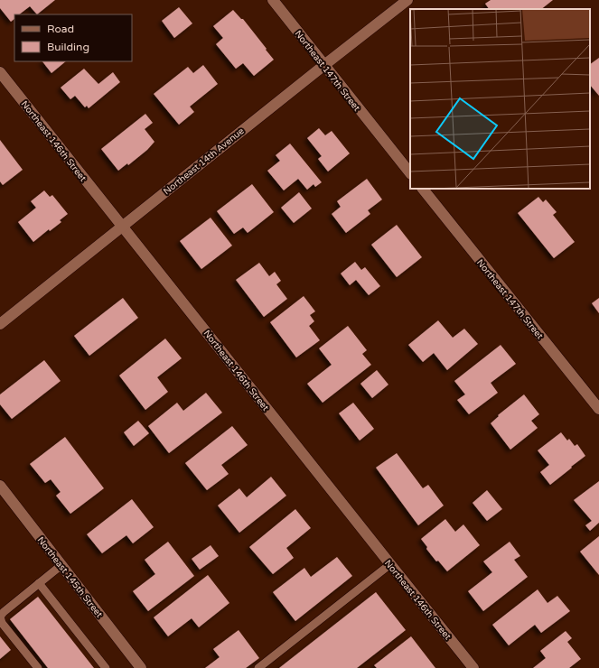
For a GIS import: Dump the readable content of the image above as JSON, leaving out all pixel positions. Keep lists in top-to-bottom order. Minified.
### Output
{"streets":{"street":["Northeast 147th Street","Northeast 146th Street","Northeast 14th Avenue","Northeast 145th Street"]},"crossings":[["Northeast 147th Street","Northeast 14th Avenue"],["Northeast 146th Street","Northeast 14th Avenue"]],"legend":["Road","Building"]}
